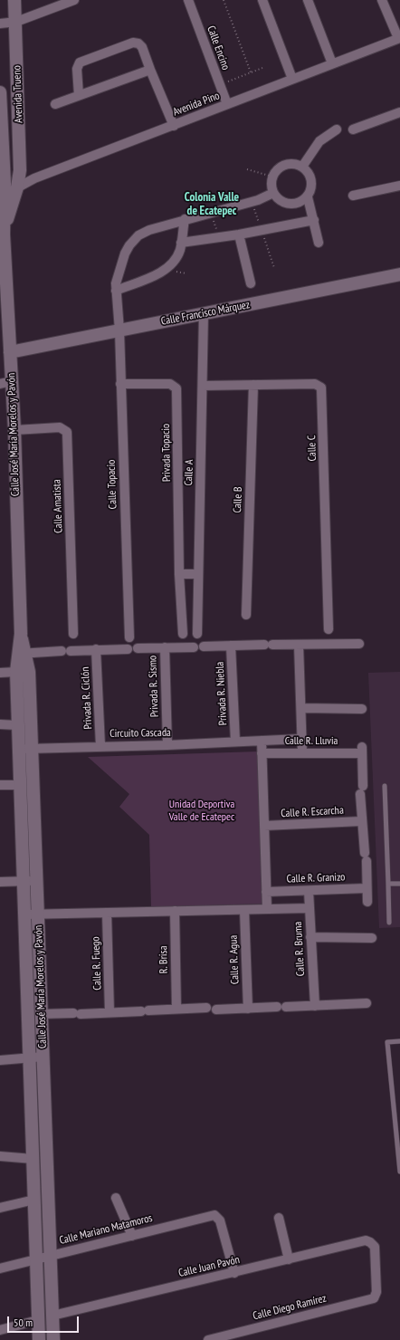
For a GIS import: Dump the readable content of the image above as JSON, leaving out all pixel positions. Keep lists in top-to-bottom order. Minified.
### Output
{"streets":{"street":["Calle Encino","Avenida Trueno","Avenida Pino","Calle Francisco Márquez","Calle José María Morelos y Pavón","Calle C","Privada Topacio","Calle A","Calle Topacio","Calle B","Calle Amatista","Privada R. Sismo","Privada R. Niebla","Privada R. Ciclón","Circuito Cascada","Calle R. Lluvia","Calle R. Escarcha","Calle R. Granizo","Calle R. Bruma","R. Brisa","Calle R. Agua","Calle R. Fuego","Calle Mariano Matamoros","Calle Juan Pavón","Calle Diego Ramírez"]},"crossings":[["Calle Encino","Avenida Pino"],["Avenida Trueno","Avenida Pino"],["Avenida Trueno","Calle José María Morelos y Pavón"],["Avenida Pino","Calle José María Morelos y Pavón"],["Calle Francisco Márquez","Calle José María Morelos y Pavón"],["Calle Francisco Márquez","Calle A"],["Calle Francisco Márquez","Calle Topacio"],["Calle José María Morelos y Pavón","Calle Amatista"],["Calle José María Morelos y Pavón","Circuito Cascada"],["Calle José María Morelos y Pavón","Calle Mariano Matamoros"],["Calle José María Morelos y Pavón","Calle Juan Pavón"],["Calle C","Calle A"],["Calle C","Calle B"],["Privada Topacio","Calle Topacio"],["Privada R. Sismo","Circuito Cascada"],["Privada R. Niebla","Circuito Cascada"],["Privada R. Ciclón","Circuito Cascada"],["Calle R. Lluvia","Calle R. Escarcha"],["Calle R. Granizo","Calle R. Bruma"],["Calle Mariano Matamoros","Calle Juan Pavón"],["Calle Juan Pavón","Calle Diego Ramírez"]],"districts":["Colonia Valle de Ecatepec"],"parks":["Unidad Deportiva Valle de Ecatepec"],"scale_bar":"50 m"}
